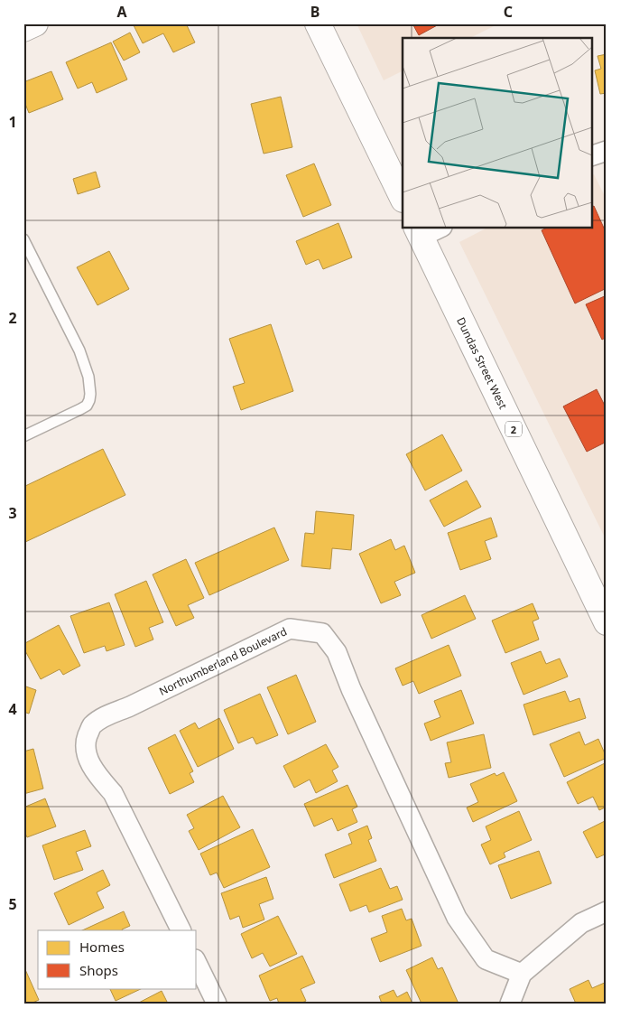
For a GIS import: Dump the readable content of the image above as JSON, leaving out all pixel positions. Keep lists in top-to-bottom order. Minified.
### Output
{"streets":{"main road":["Dundas Street West","2"],"street":["Northumberland Boulevard"]},"legend":["Homes","Shops"],"grid":{"columns":["A","B","C"],"rows":["1","2","3","4","5"]}}
